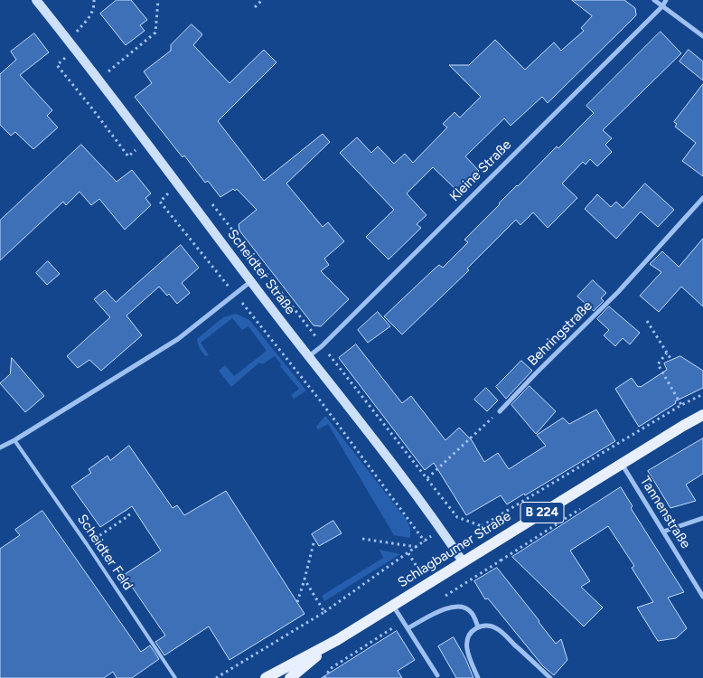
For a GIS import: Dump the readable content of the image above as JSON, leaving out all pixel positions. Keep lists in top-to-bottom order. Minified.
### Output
{"streets":{"main road":["B 224","Schlagbaumer Straße"],"street":["Kleine Straße","Scheidter Straße","Behringstraße","Tannenstraße"],"lane":["Scheidter Feld"]},"crossings":[["Kleine Straße","Scheidter Straße"],["Scheidter Straße","Schlagbaumer Straße"],["Tannenstraße","Schlagbaumer Straße"]]}
